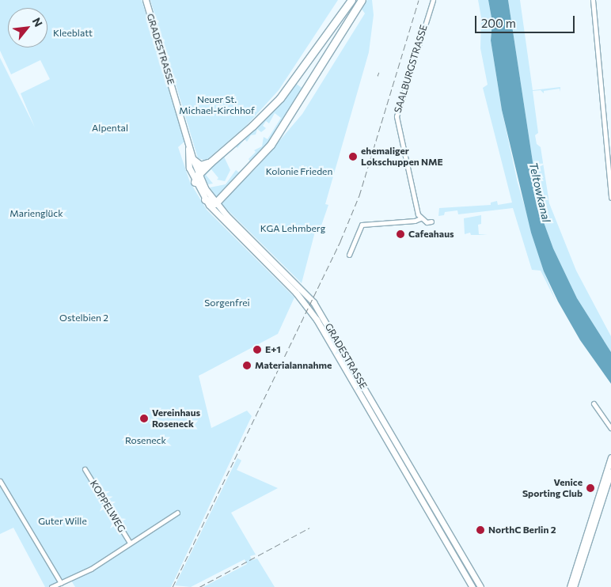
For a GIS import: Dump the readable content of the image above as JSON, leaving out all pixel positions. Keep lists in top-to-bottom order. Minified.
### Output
{"streets":{"main road":["GRADESTRASSE"],"street":["SAALBURGSTRASSE","KOPPELWEG"]},"water":["Teltowkanal"],"parks":["Kleeblatt","Neuer St. Michael-Kirchhof","Alpental","Kolonie Frieden","Marienglück","KGA Lehmberg","Sorgenfrei","Ostelbien 2","Roseneck","Guter Wille"],"places":["ehemaliger Lokschuppen NME","Cafeahaus","E+1","Materialannahme","Vereinhaus Roseneck","Venice Sporting Club","NorthC Berlin 2"],"scale_bar":"200 m","north":"top right"}
